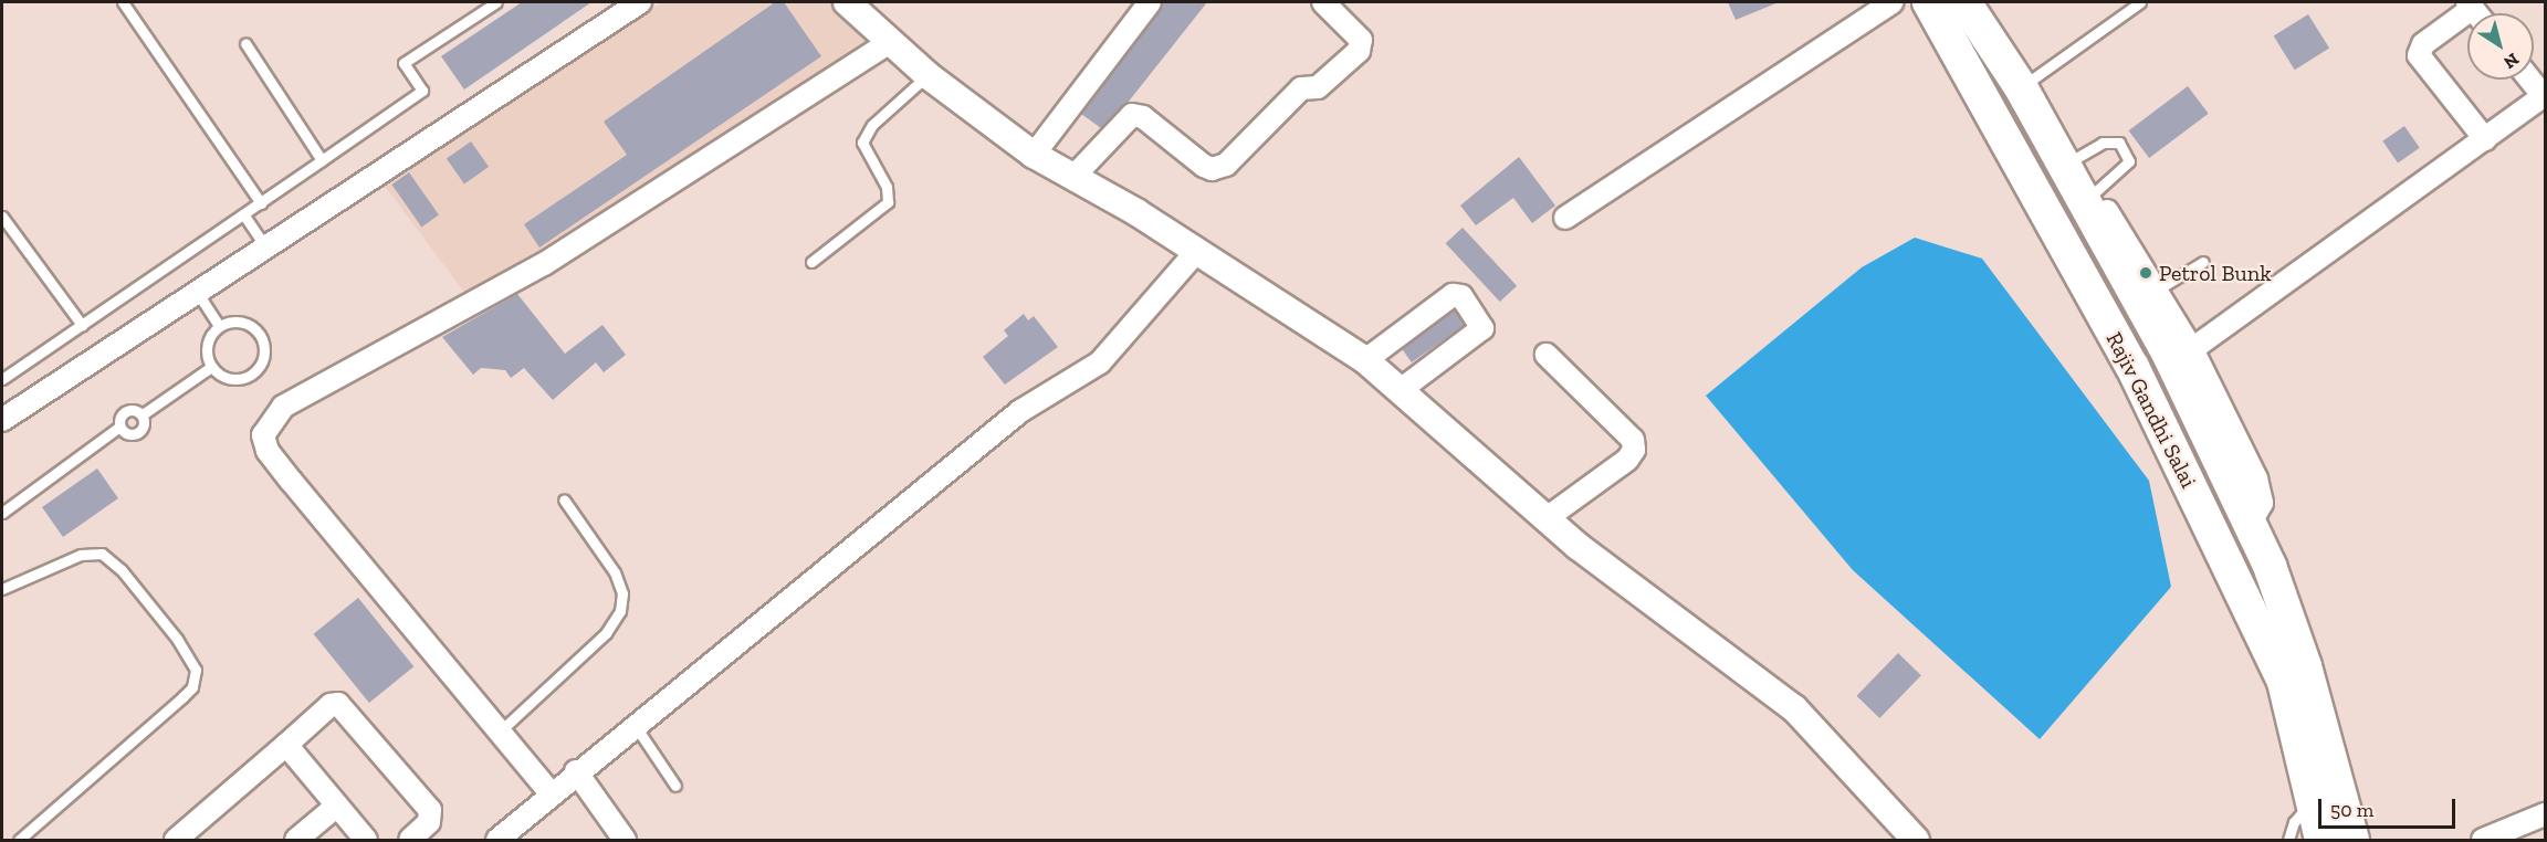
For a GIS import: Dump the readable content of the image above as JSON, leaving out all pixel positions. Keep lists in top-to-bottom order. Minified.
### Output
{"streets":{"main road":["Rajiv Gandhi Salai"]},"places":["Petrol Bunk"],"scale_bar":"50 m","north":"bottom right"}
